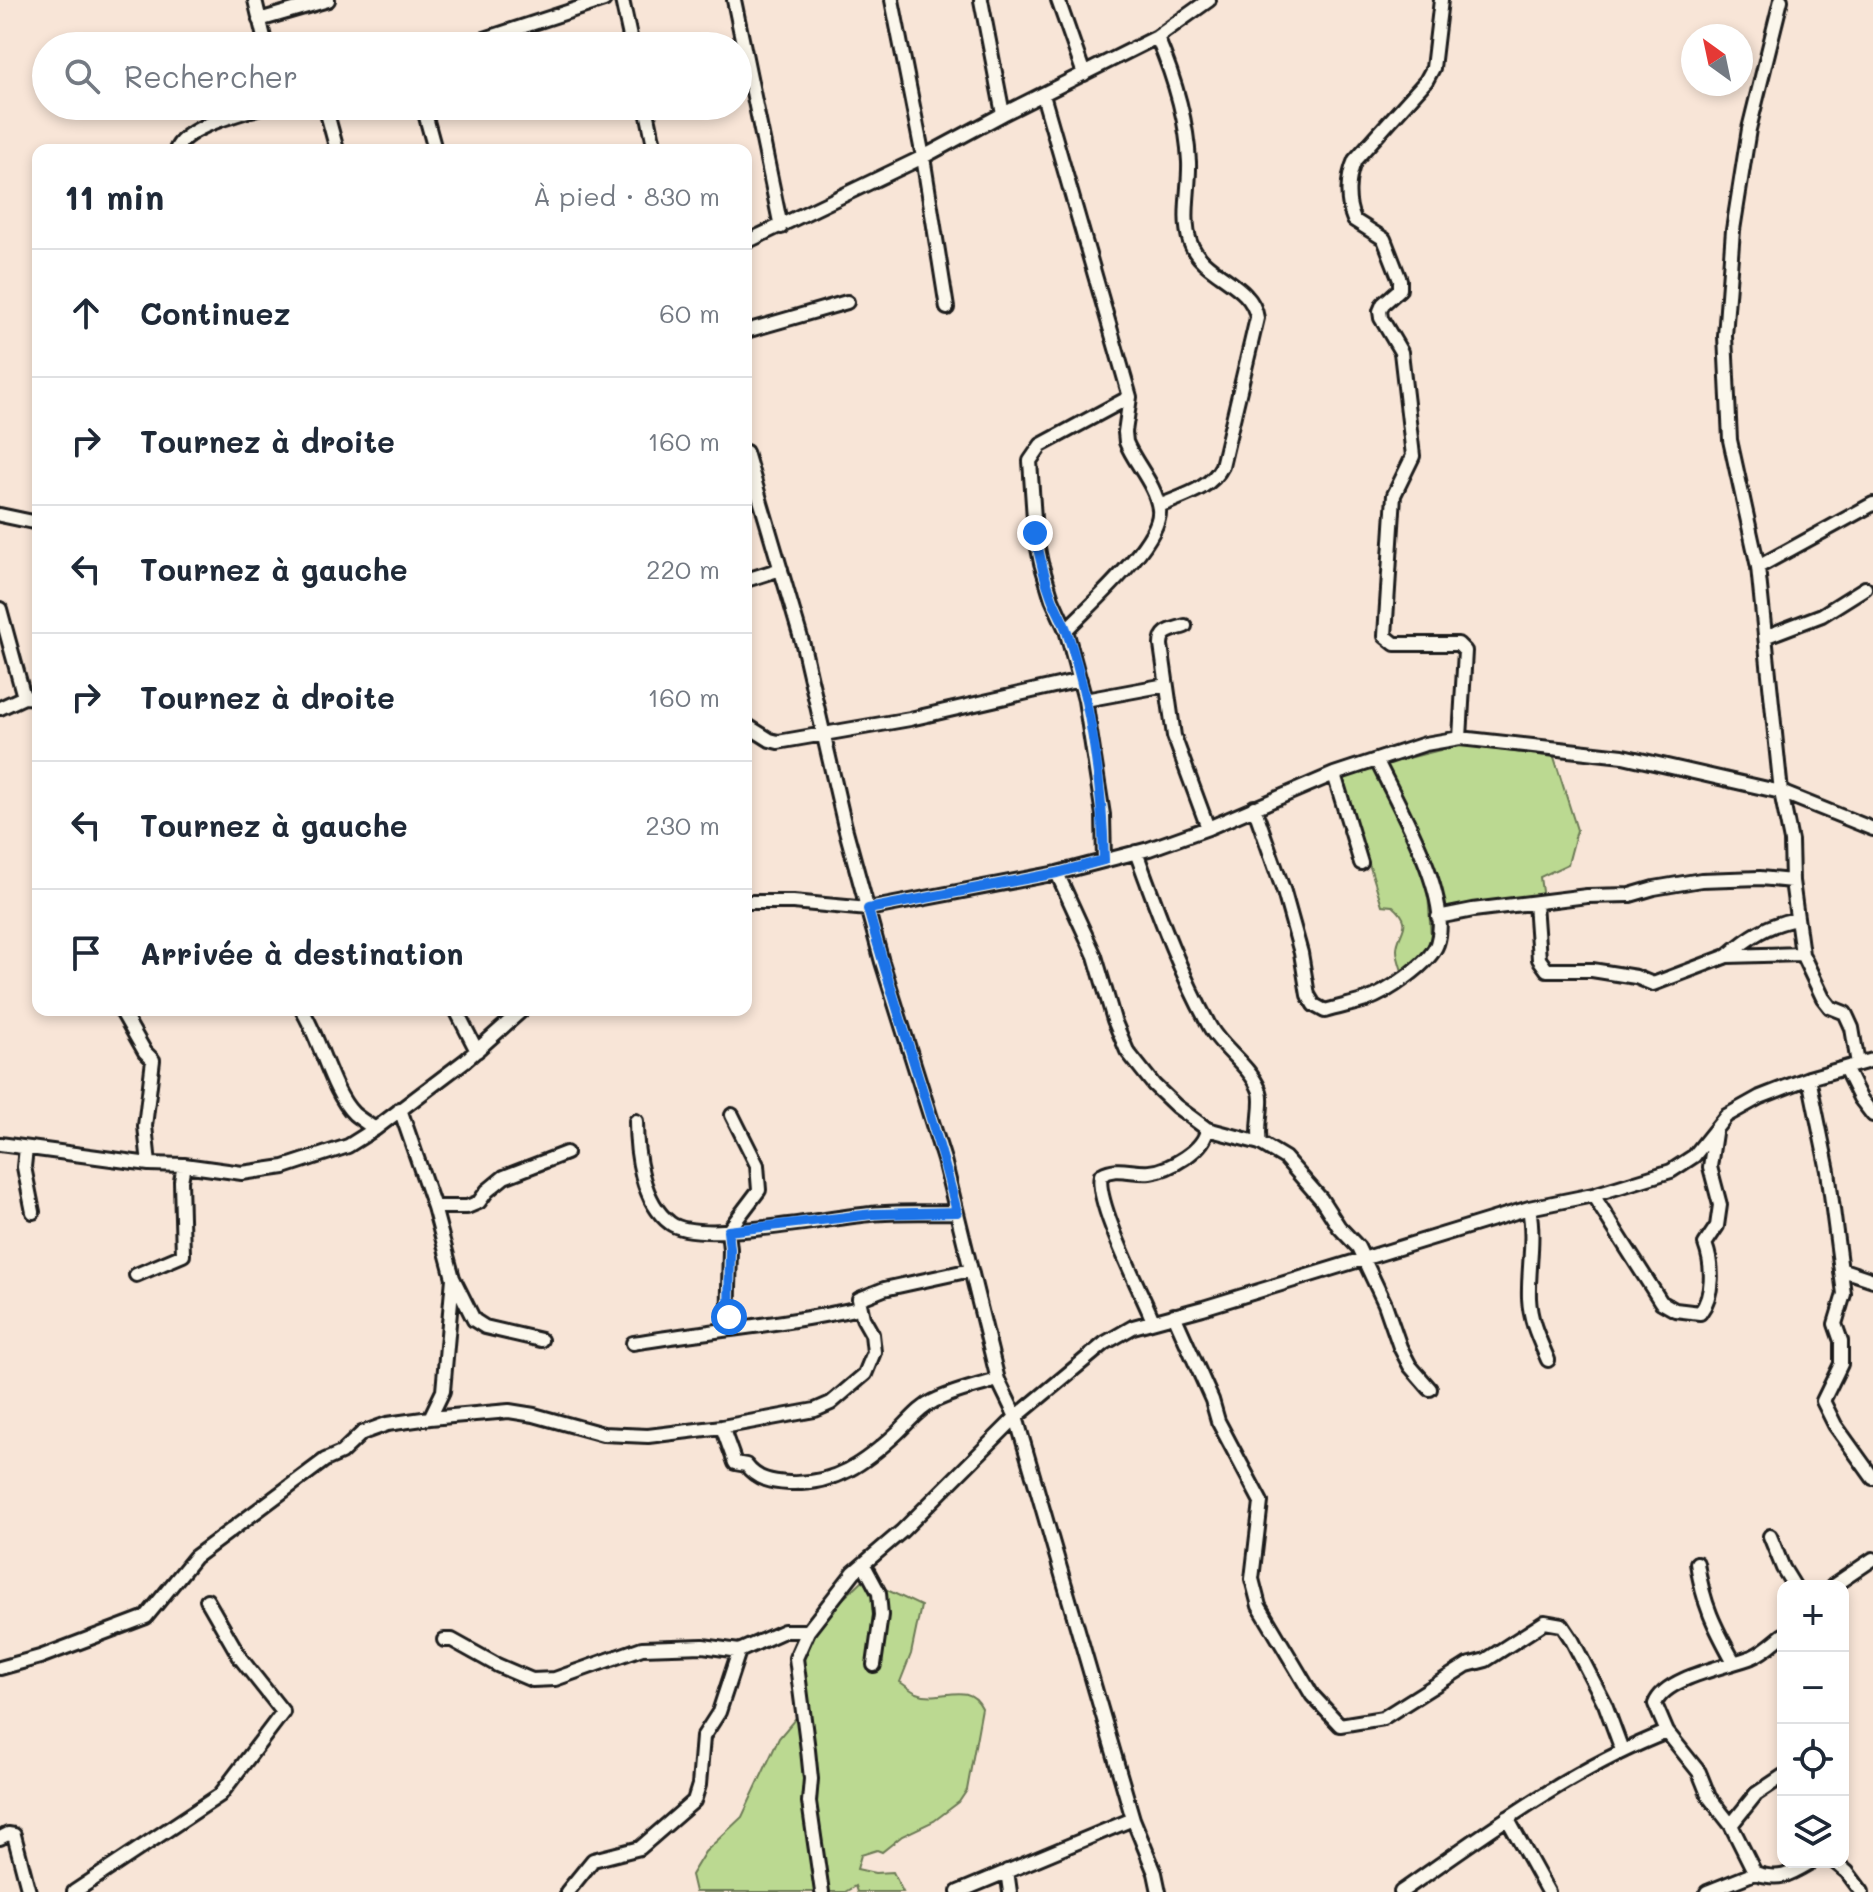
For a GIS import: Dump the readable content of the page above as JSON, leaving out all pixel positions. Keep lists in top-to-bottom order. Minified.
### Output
{"north":"top left","page":{"search":"Rechercher","heading":["11 min","À pied · 830 m"],"list":[["Continuez","60 m"],["Tournez à droite","160 m"],["Tournez à gauche","220 m"],["Tournez à droite","160 m"],["Tournez à gauche","230 m"],"Arrivée à destination"],"map_buttons":["+","−"]}}
